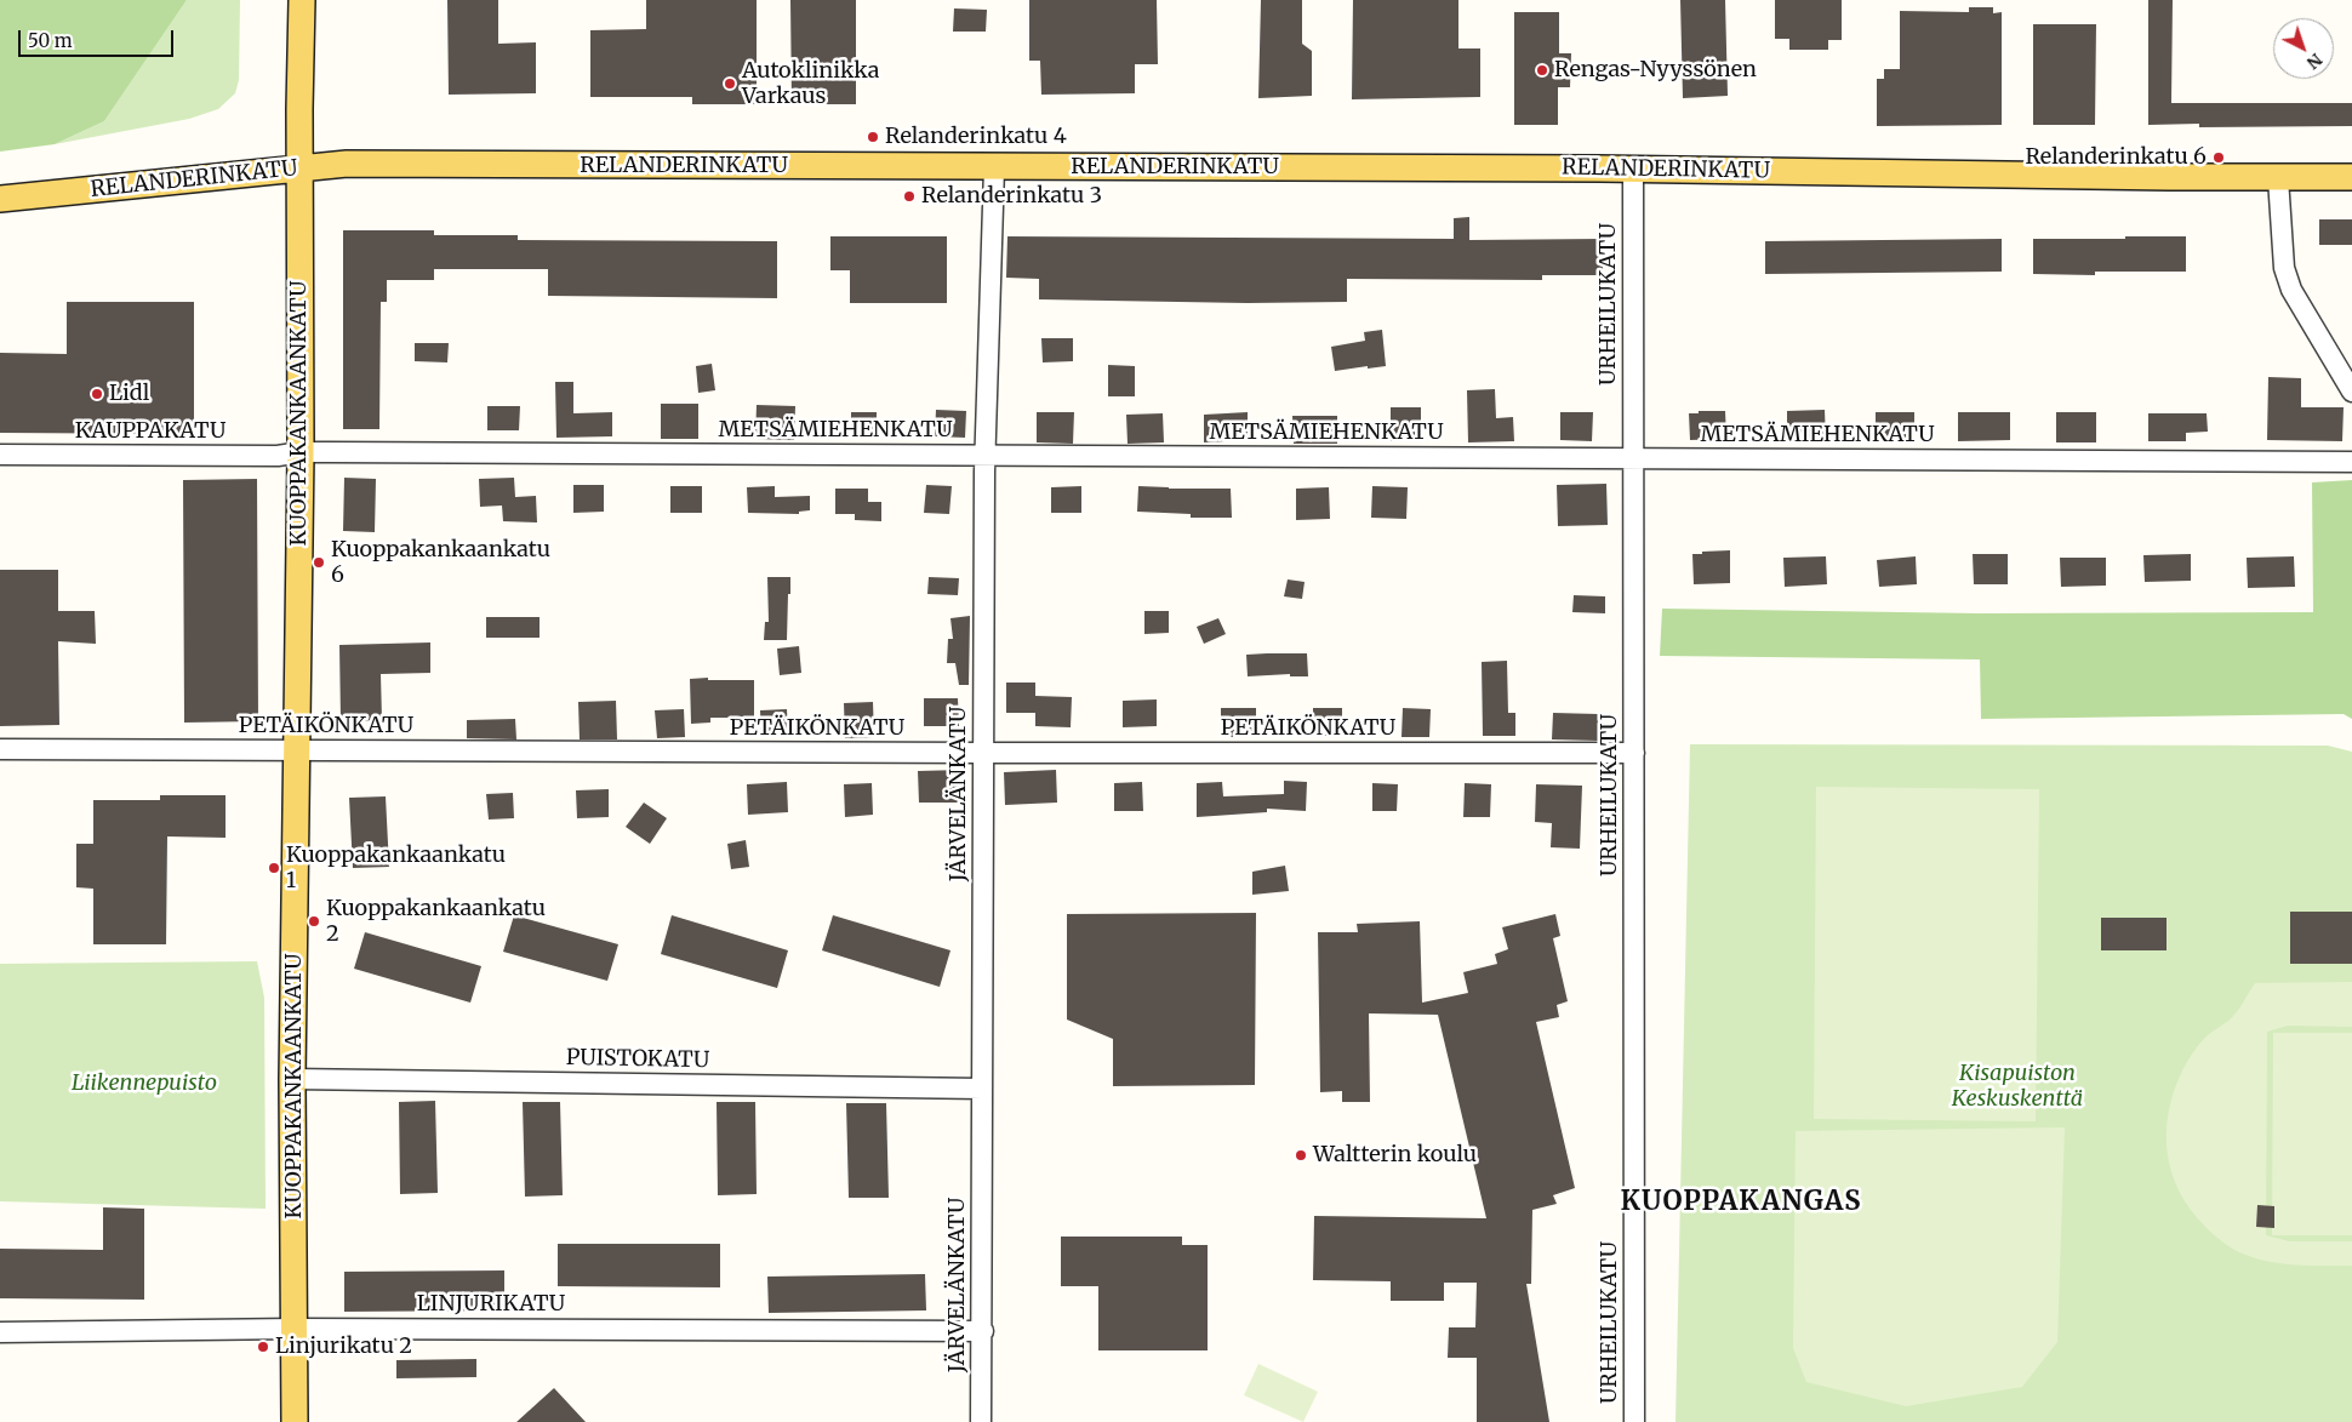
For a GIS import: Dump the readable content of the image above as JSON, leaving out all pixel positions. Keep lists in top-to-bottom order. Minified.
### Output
{"streets":{"main road":["RELANDERINKATU","KUOPPAKANKAANKATU"],"street":["URHEILUKATU","METSÄMIEHENKATU","KAUPPAKATU","PETÄIKÖNKATU","JÄRVELÄNKATU","PUISTOKATU","LINJURIKATU"]},"crossings":[["RELANDERINKATU","URHEILUKATU"],["RELANDERINKATU","KUOPPAKANKAANKATU"],["RELANDERINKATU","JÄRVELÄNKATU"],["URHEILUKATU","METSÄMIEHENKATU"],["URHEILUKATU","PETÄIKÖNKATU"],["KUOPPAKANKAANKATU","METSÄMIEHENKATU"],["KUOPPAKANKAANKATU","KAUPPAKATU"],["KUOPPAKANKAANKATU","PETÄIKÖNKATU"],["KUOPPAKANKAANKATU","PUISTOKATU"],["KUOPPAKANKAANKATU","LINJURIKATU"],["METSÄMIEHENKATU","KAUPPAKATU"],["METSÄMIEHENKATU","JÄRVELÄNKATU"],["PETÄIKÖNKATU","JÄRVELÄNKATU"],["JÄRVELÄNKATU","PUISTOKATU"],["JÄRVELÄNKATU","LINJURIKATU"]],"districts":["KUOPPAKANGAS"],"parks":["Kisapuiston Keskuskenttä","Liikennepuisto"],"places":["Rengas-Nyyssönen","Autoklinikka Varkaus","Relanderinkatu 4","Relanderinkatu 6","Relanderinkatu 3","Lidl","Kuoppakankaankatu 6","Kuoppakankaankatu 1","Kuoppakankaankatu 2","Waltterin koulu","Linjurikatu 2"],"scale_bar":"50 m","north":"bottom right"}
